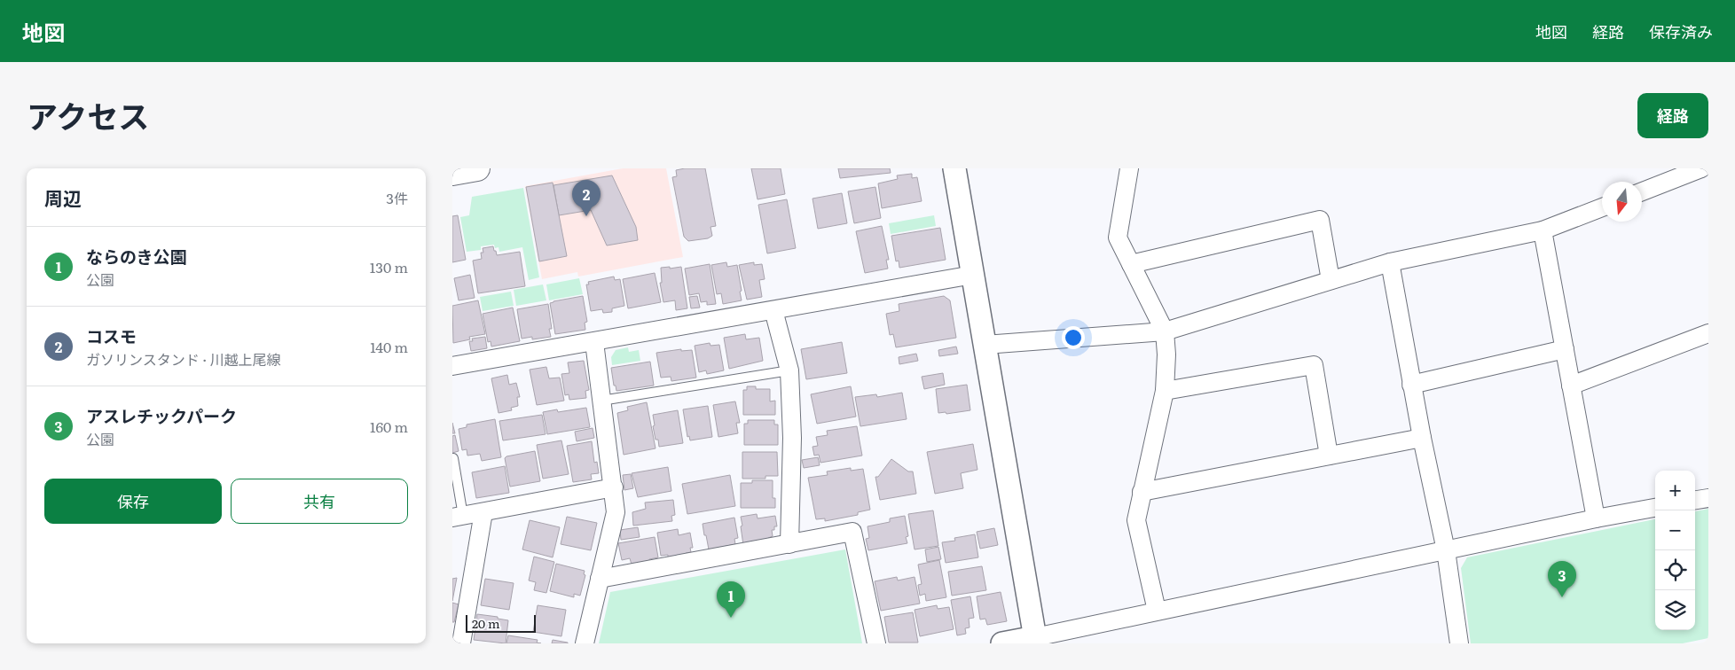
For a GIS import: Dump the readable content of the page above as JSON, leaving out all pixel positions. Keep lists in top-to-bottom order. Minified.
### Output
{"scale_bar":"20 m","north":"bottom","page":{"header":"地図","nav":["地図","経路","保存済み"],"title":"アクセス","buttons":["経路",["保存","共有"]],"heading":["周辺","3件"],"pins":["2","3","1"],"list":[{"mark":"1","name":"ならのき公園","note":"公園","value":"130 m"},{"mark":"2","name":"コスモ","note":"ガソリンスタンド · 川越上尾線","value":"140 m"},{"mark":"3","name":"アスレチックパーク","note":"公園","value":"160 m"}],"map_buttons":["+","−"],"scale":"20 m"}}
